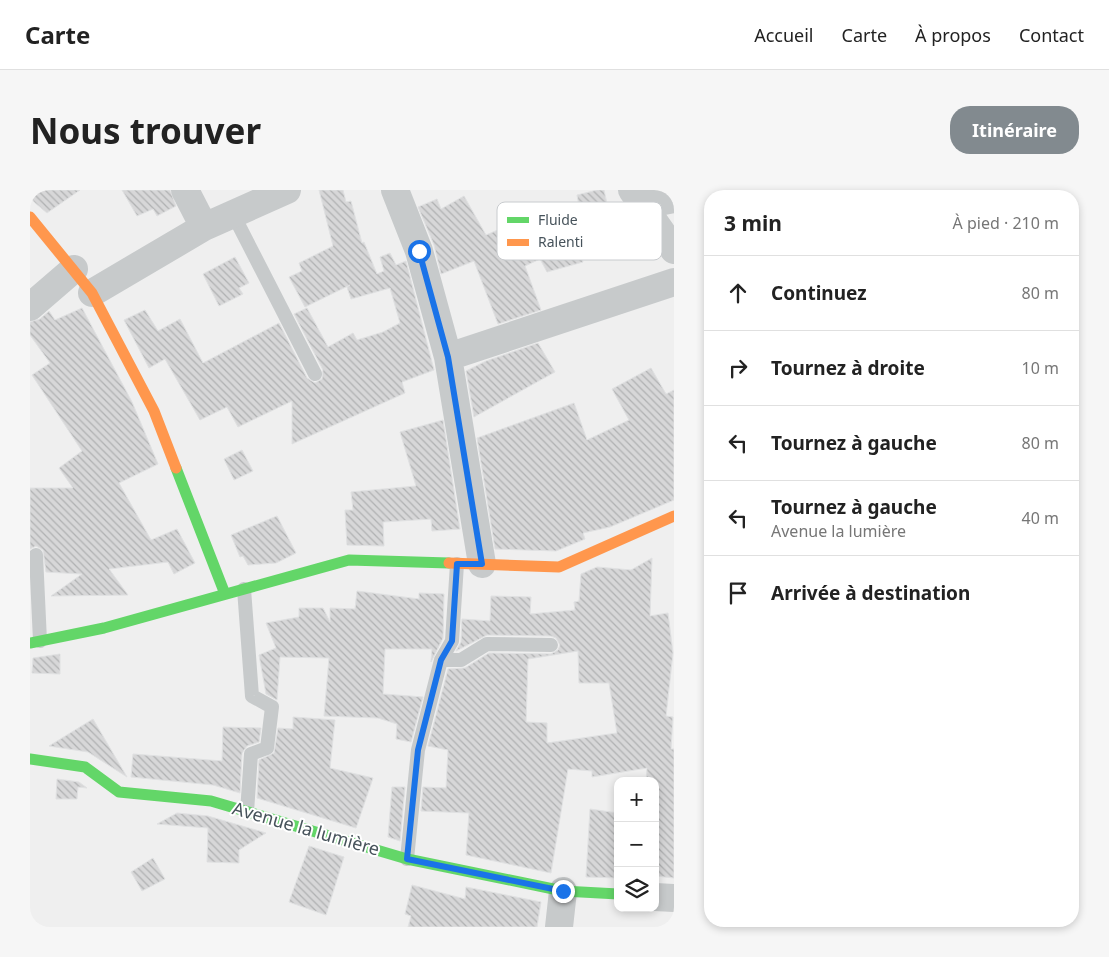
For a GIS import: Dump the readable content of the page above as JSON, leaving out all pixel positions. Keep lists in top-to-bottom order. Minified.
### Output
{"streets":{"street":["Avenue la lumière"]},"legend":["Fluide","Ralenti"],"page":{"header":"Carte","nav":["Accueil","Carte","À propos","Contact"],"buttons":"Itinéraire","title":"Nous trouver","heading":["3 min","À pied · 210 m"],"list":[["Continuez","80 m"],["Tournez à droite","10 m"],["Tournez à gauche","80 m"],["Tournez à gauche","Avenue la lumière","40 m"],"Arrivée à destination"],"map_buttons":["+","−"]}}
